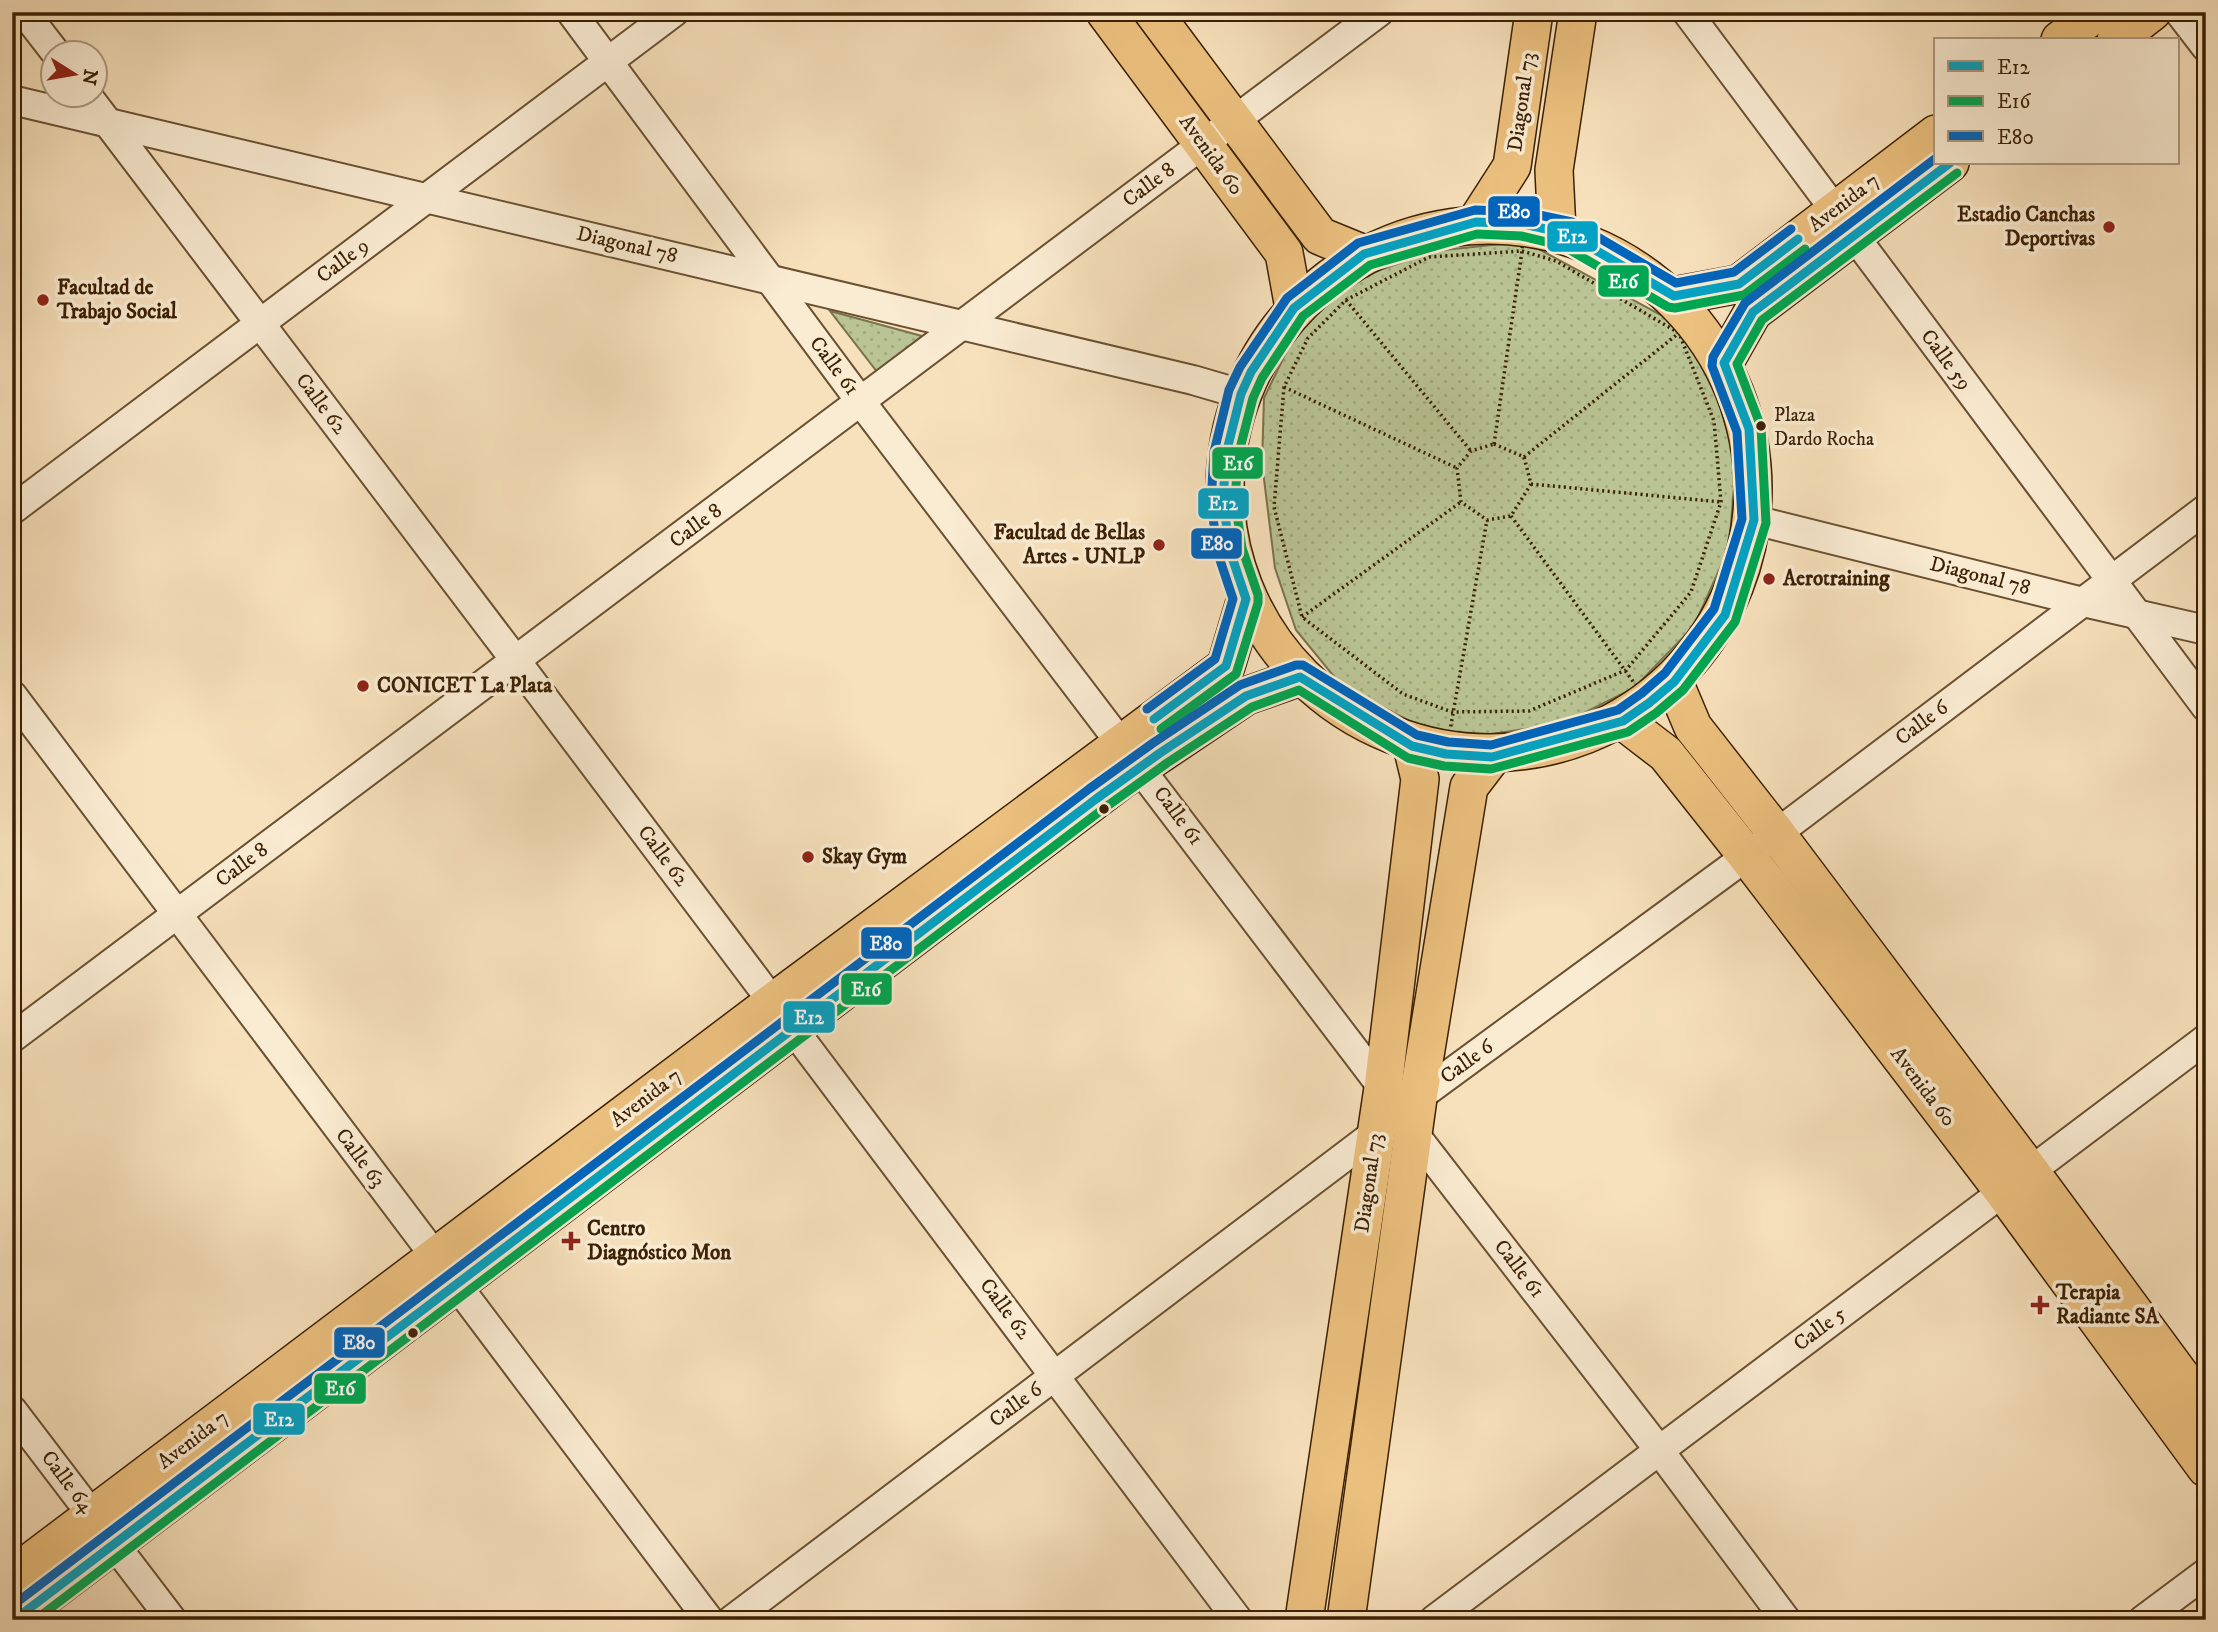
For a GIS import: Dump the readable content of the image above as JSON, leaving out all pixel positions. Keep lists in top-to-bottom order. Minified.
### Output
{"streets":{"main road":["Diagonal 73","Avenida 60","Avenida 7"],"street":["Calle 8","Diagonal 78","Calle 9","Calle 59","Calle 61","Calle 62","Calle 6","Calle 63","Calle 5","Calle 64"]},"crossings":[["Diagonal 73","Calle 61"],["Diagonal 73","Calle 6"],["Avenida 60","Calle 8"],["Avenida 60","Calle 6"],["Avenida 60","Calle 5"],["Calle 8","Diagonal 78"],["Calle 8","Calle 61"],["Calle 8","Calle 62"],["Calle 8","Calle 63"],["Avenida 7","Calle 59"],["Avenida 7","Calle 61"],["Avenida 7","Calle 62"],["Avenida 7","Calle 63"],["Avenida 7","Calle 64"],["Diagonal 78","Calle 9"],["Diagonal 78","Calle 59"],["Diagonal 78","Calle 61"],["Diagonal 78","Calle 62"],["Diagonal 78","Calle 6"],["Calle 9","Calle 61"],["Calle 9","Calle 62"],["Calle 59","Calle 6"],["Calle 61","Calle 6"],["Calle 61","Calle 5"],["Calle 62","Calle 6"]],"places":{"other":["Estadio Canchas Deportivas","Facultad de Trabajo Social","Plaza Dardo Rocha","Facultad de Bellas Artes - UNLP","Aerotraining","CONICET La Plata","Skay Gym"],"health":["Centro Diagnóstico Mon","Terapia Radiante SA"]},"lines":["transit line E80","transit line E12","transit line E16"],"legend":["E12","E16","E80"],"north":"right"}
